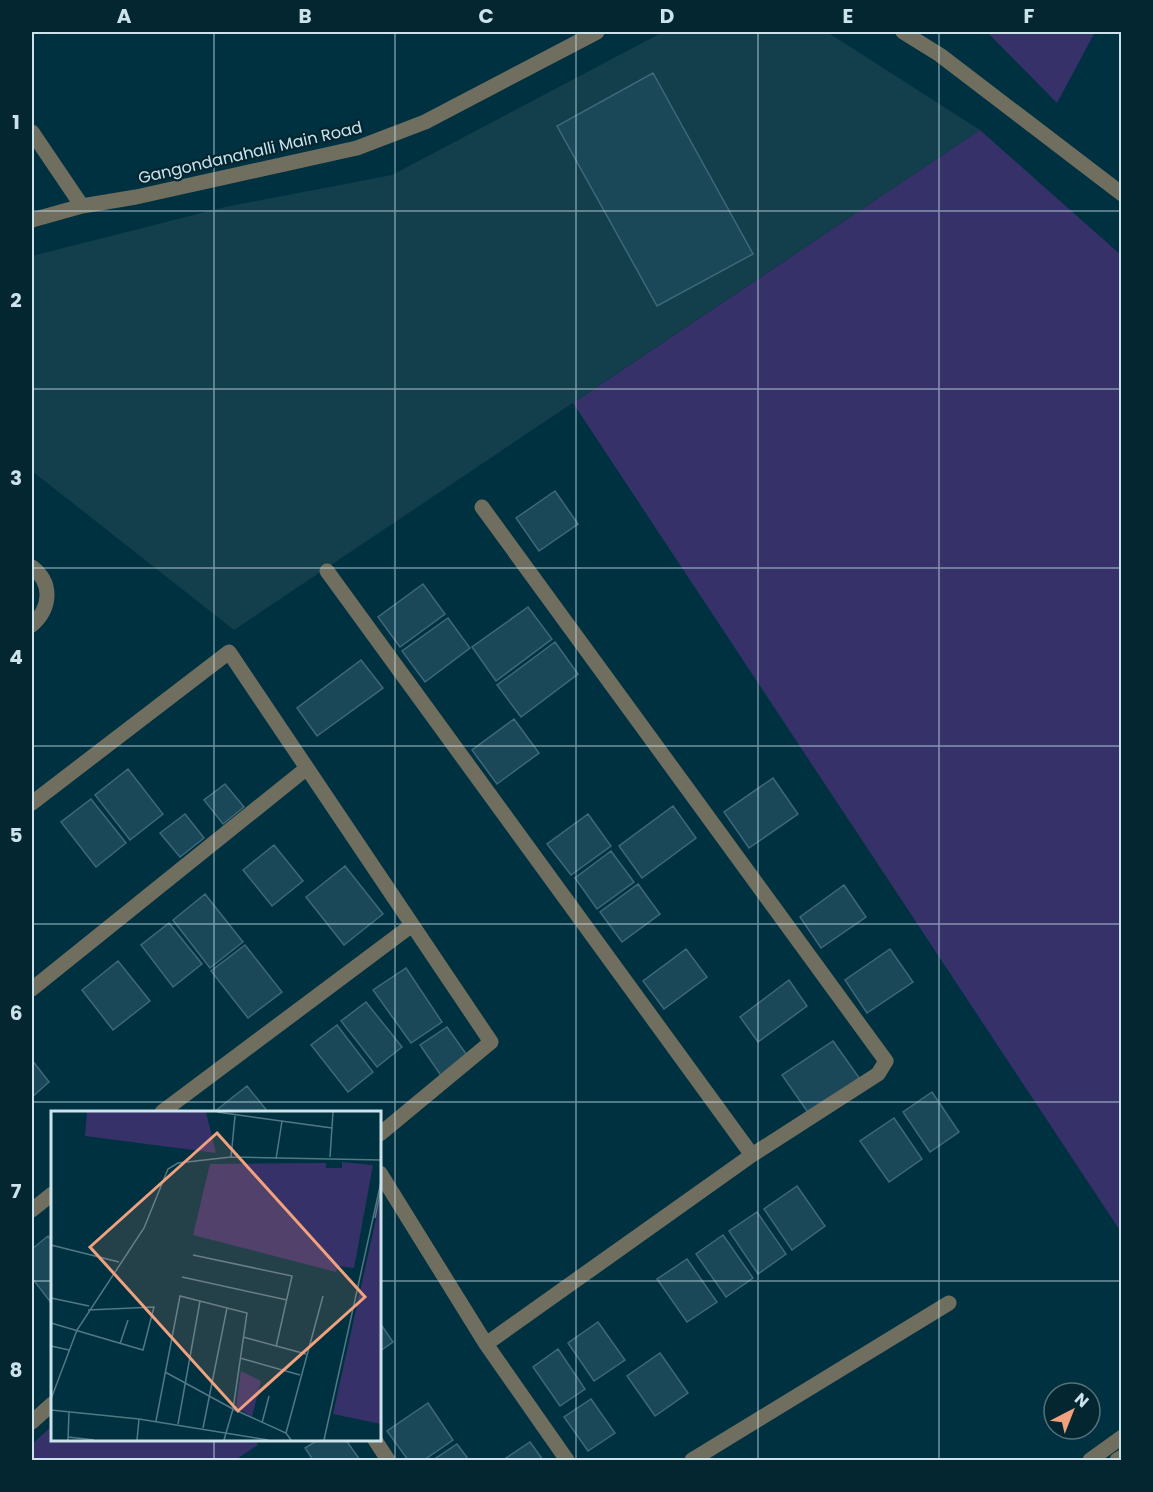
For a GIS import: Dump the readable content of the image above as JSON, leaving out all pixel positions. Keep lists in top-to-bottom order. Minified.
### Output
{"streets":{"street":["Gangondanahalli Main Road"]},"north":"top right","grid":{"columns":["A","B","C","D","E","F"],"rows":["1","2","3","4","5","6","7","8"]}}
